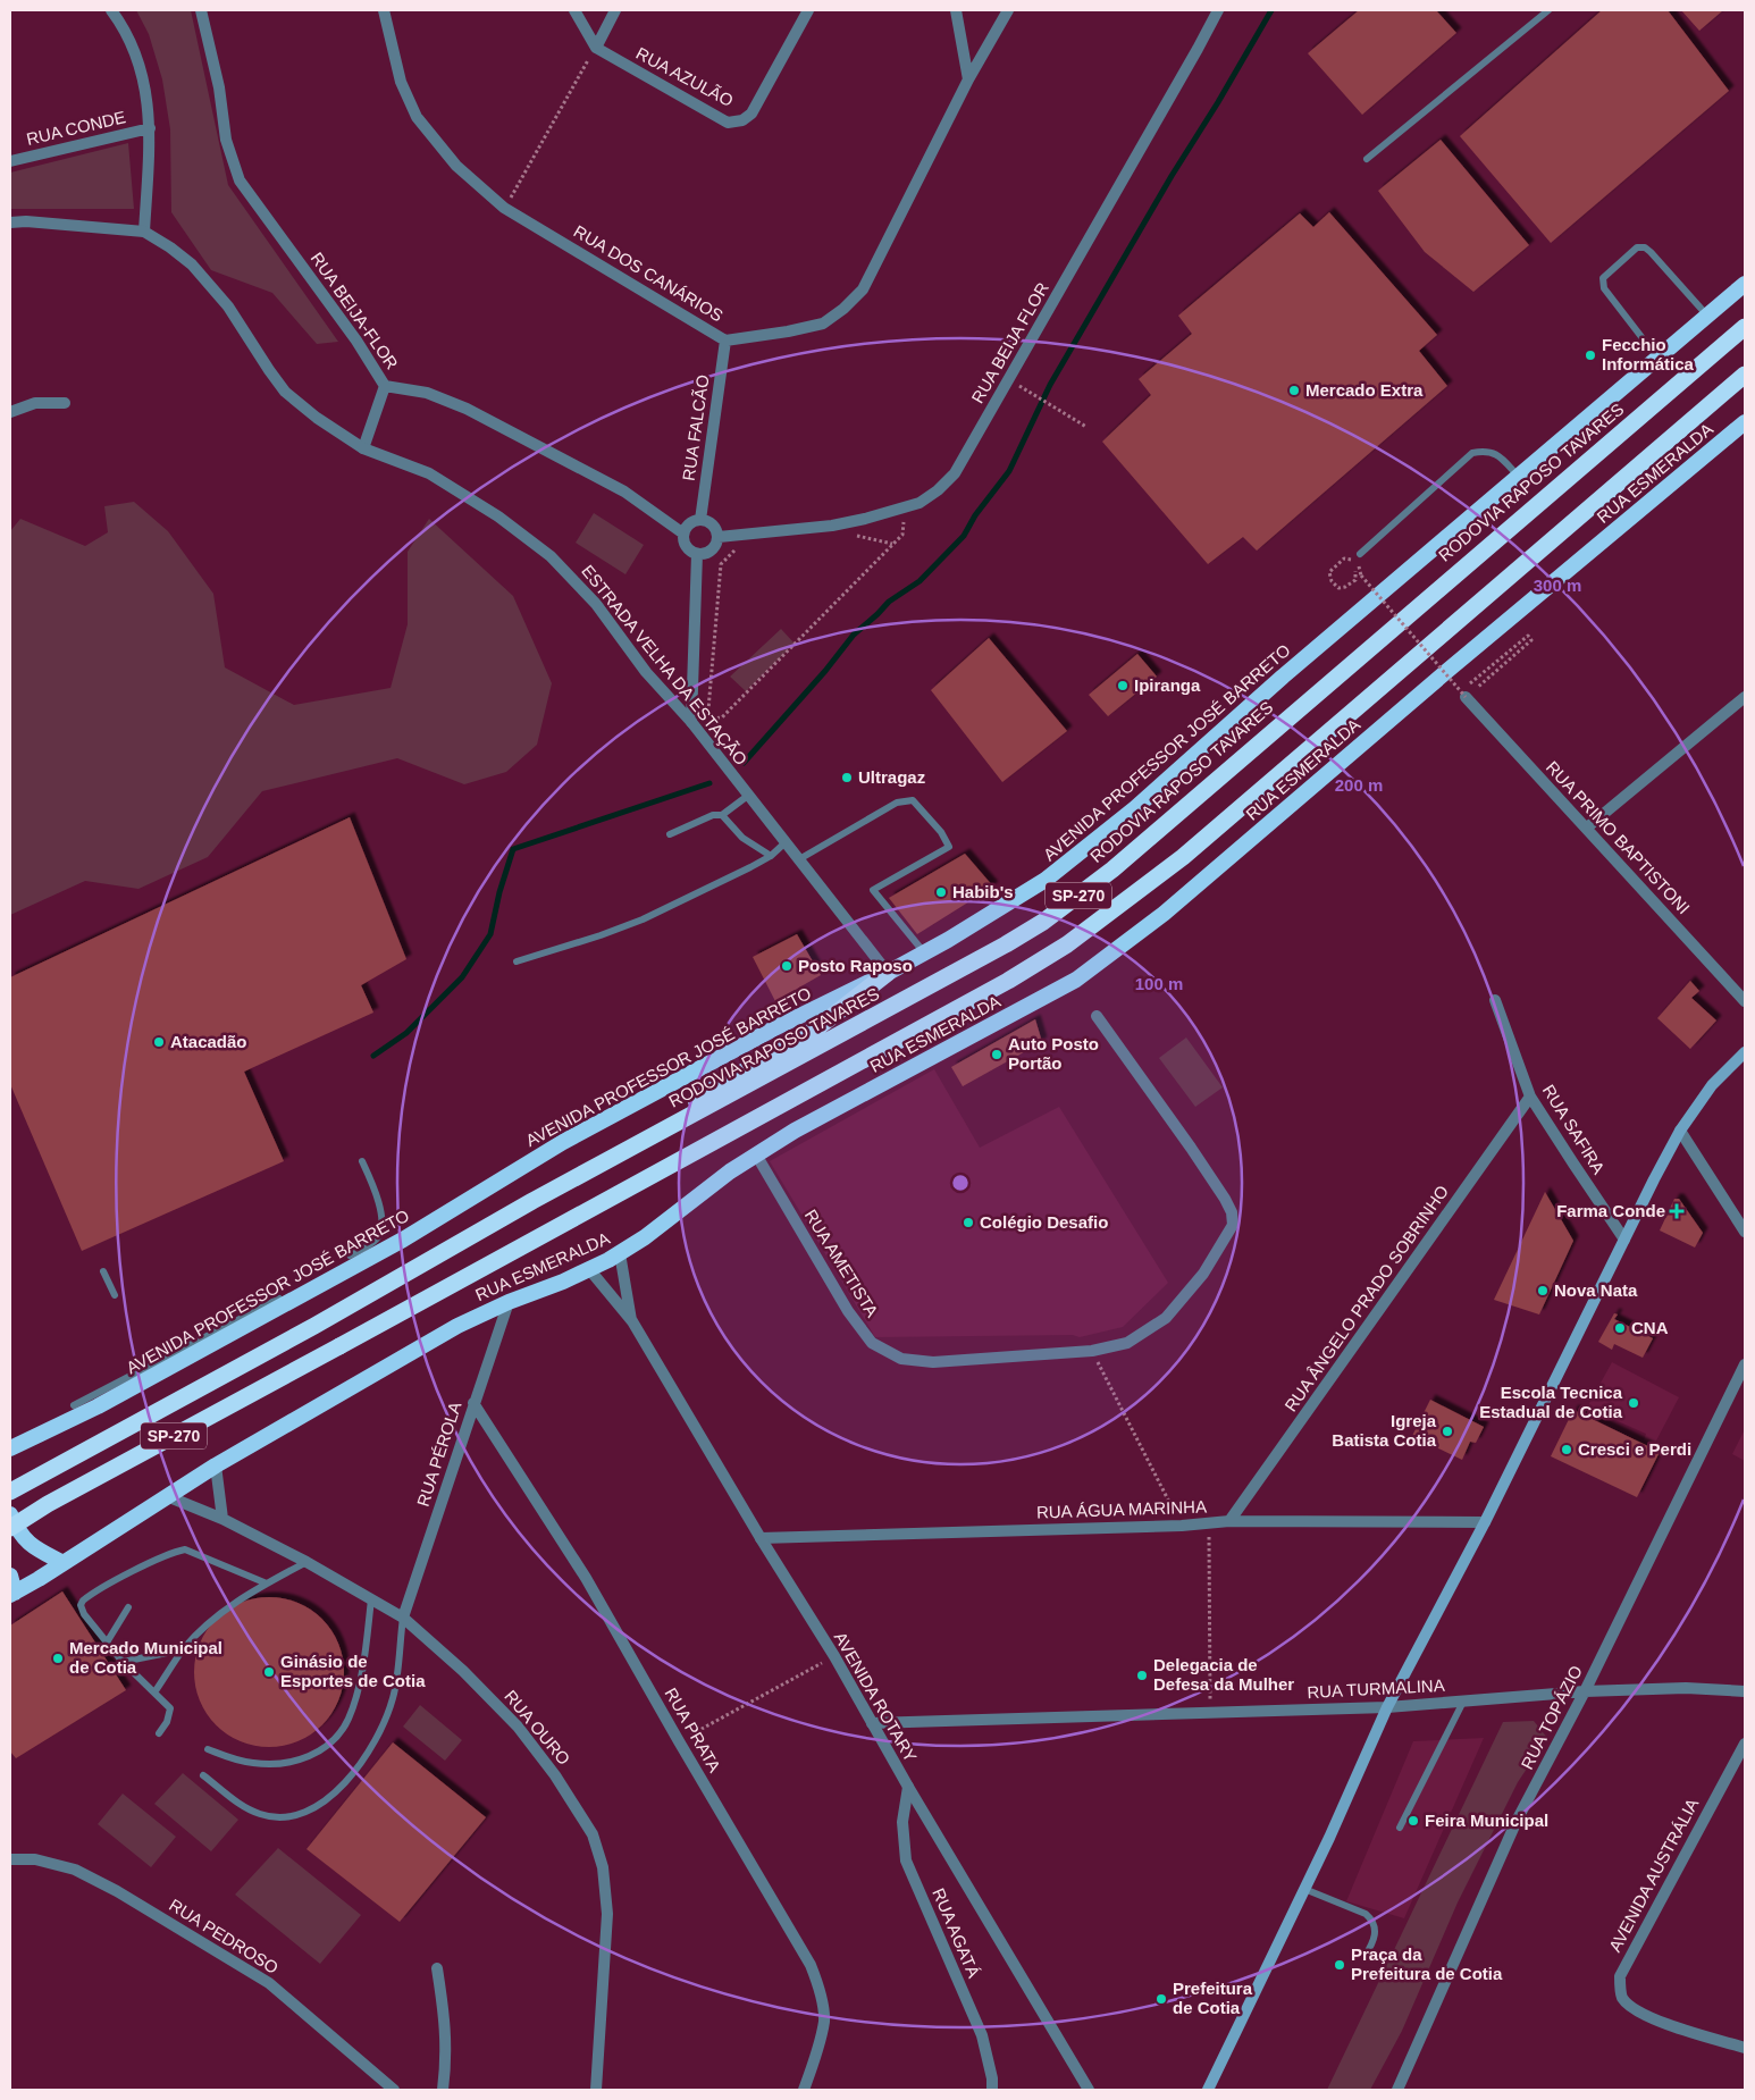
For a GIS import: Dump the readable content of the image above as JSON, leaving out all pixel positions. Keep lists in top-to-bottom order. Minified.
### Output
{"streets":{"highway":["RUA ESMERALDA","RODOVIA RAPOSO TAVARES","AVENIDA PROFESSOR JOSÉ BARRETO","SP-270"],"street":["RUA AZULÃO","RUA CONDE","RUA DOS CANÁRIOS","RUA BEIJA-FLOR","RUA BEIJA FLOR","RUA FALCÃO","ESTRADA VELHA DA ESTAÇÃO","RUA PRIMO BAPTISTONI","RUA SAFIRA","RUA AMETISTA","RUA ÂNGELO PRADO SOBRINHO","RUA PÉROLA","RUA ÁGUA MARINHA","RUA TURMALINA","AVENIDA ROTARY","RUA TOPÁZIO","RUA OURO","RUA PRATA","AVENIDA AUSTRÁLIA","RUA AGATÁ","RUA PEDROSO"]},"crossings":[["RUA DOS CANÁRIOS","RUA FALCÃO"],["RUA BEIJA-FLOR","RUA BEIJA FLOR"],["RUA BEIJA-FLOR","RUA FALCÃO"],["RUA BEIJA FLOR","RUA FALCÃO"],["RUA ESMERALDA","RUA AMETISTA"],["RUA ESMERALDA","RUA PÉROLA"],["RUA ESMERALDA","AVENIDA ROTARY"],["RUA ESMERALDA","RUA OURO"],["RODOVIA RAPOSO TAVARES","SP-270"],["ESTRADA VELHA DA ESTAÇÃO","AVENIDA PROFESSOR JOSÉ BARRETO"],["RUA SAFIRA","RUA ÂNGELO PRADO SOBRINHO"],["RUA ÂNGELO PRADO SOBRINHO","RUA ÁGUA MARINHA"],["RUA PÉROLA","RUA OURO"],["RUA PÉROLA","RUA PRATA"],["RUA ÁGUA MARINHA","AVENIDA ROTARY"],["RUA TURMALINA","AVENIDA ROTARY"],["RUA TURMALINA","RUA TOPÁZIO"],["AVENIDA ROTARY","RUA AGATÁ"]],"places":{"other":["Fecchio Informática","Mercado Extra","Ipiranga","Ultragaz","Habib's","Posto Raposo","Atacadão","Auto Posto Portão","Colégio Desafio","Nova Nata","CNA","Escola Tecnica Estadual de Cotia","Igreja Batista Cotia","Cresci e Perdi","Mercado Municipal de Cotia","Ginásio de Esportes de Cotia","Delegacia de Defesa da Mulher","Feira Municipal","Praça da Prefeitura de Cotia","Prefeitura de Cotia"],"health":["Farma Conde"]},"rings":["300 m","200 m","100 m"]}
